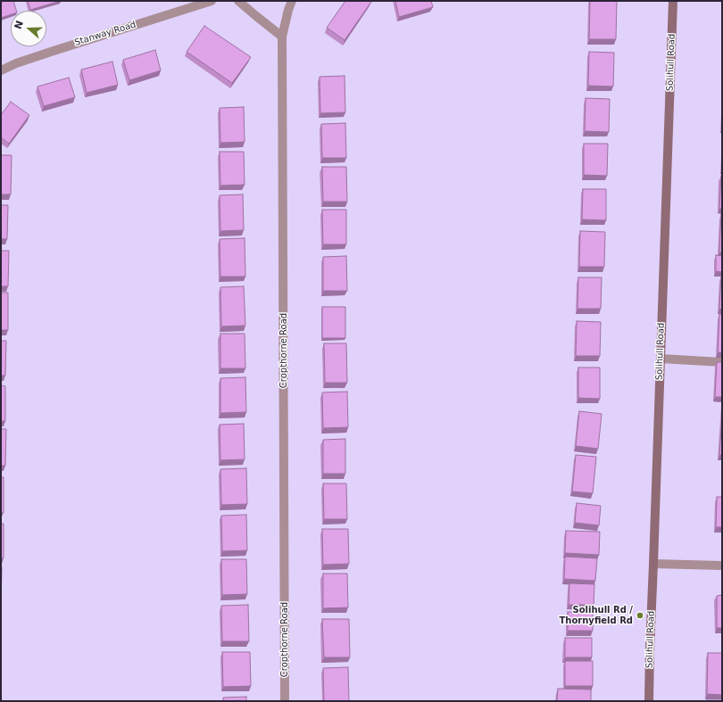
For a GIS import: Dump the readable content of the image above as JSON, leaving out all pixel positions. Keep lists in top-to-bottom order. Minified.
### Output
{"streets":{"street":["Stanway Road","Solihull Road","Cropthorne Road"]},"places":["Solihull Rd / Thornyfield Rd"],"north":"left"}
